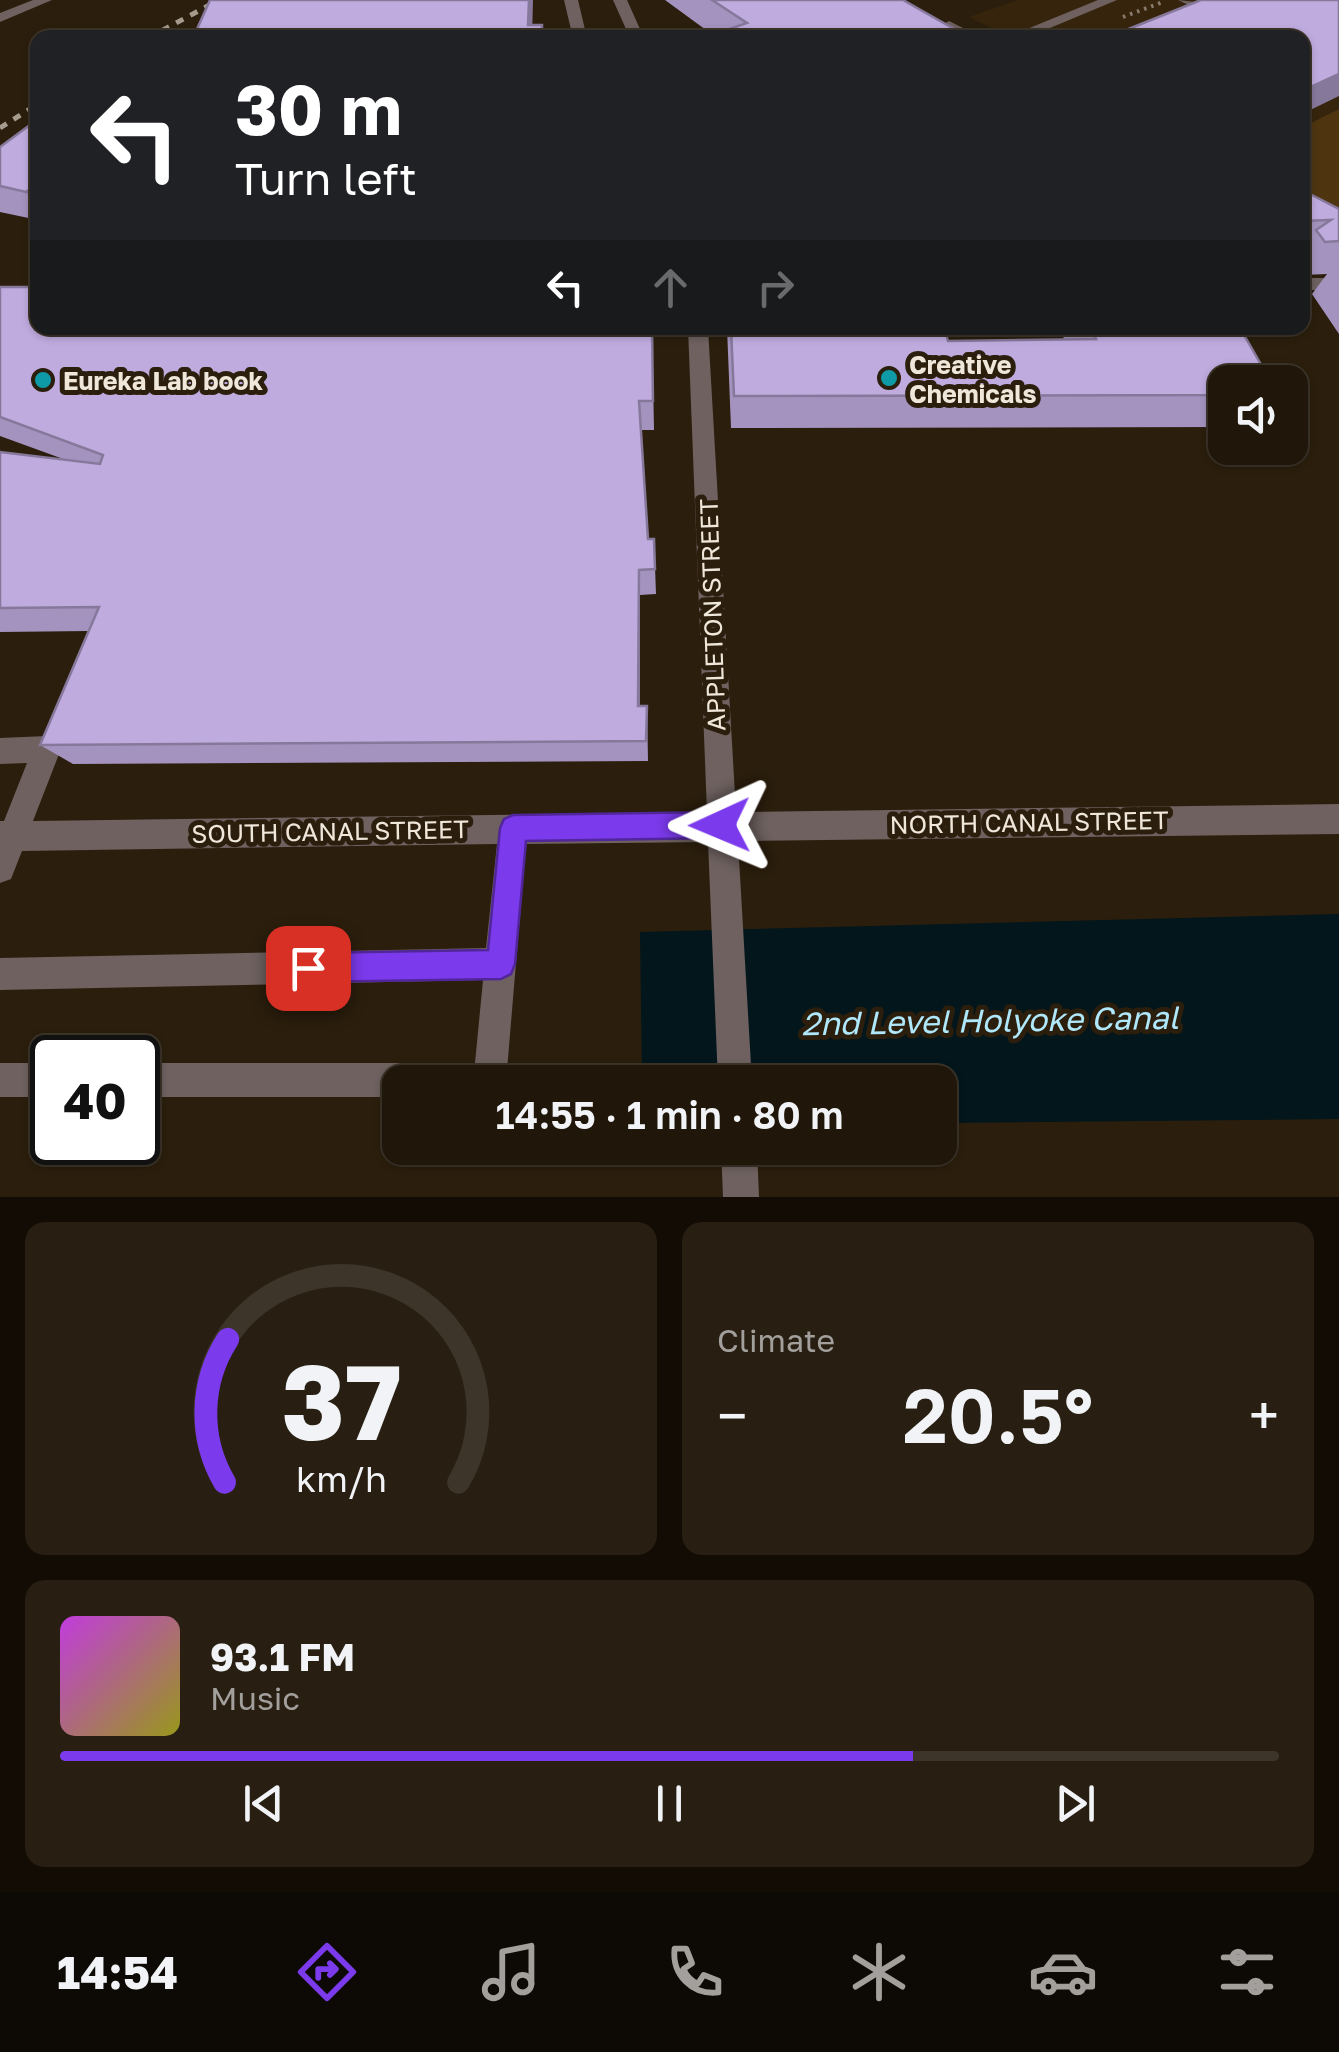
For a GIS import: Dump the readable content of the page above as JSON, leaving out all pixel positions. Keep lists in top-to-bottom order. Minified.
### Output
{"streets":{"street":["APPLETON STREET","NORTH CANAL STREET","SOUTH CANAL STREET"]},"crossings":[["APPLETON STREET","NORTH CANAL STREET"],["APPLETON STREET","SOUTH CANAL STREET"],["NORTH CANAL STREET","SOUTH CANAL STREET"]],"water":["2nd Level Holyoke Canal"],"places":["Creative Chemicals","Eureka Lab book"],"page":{"turn":["30 m","Turn left"],"limit":"40","trip":"14:55 · 1 min · 80 m","tile":"Climate","heat":["−","20.5°","+"],"song":["93.1 FM","Music"],"tabs":"14:54","gauge":["37","km/h"]}}
